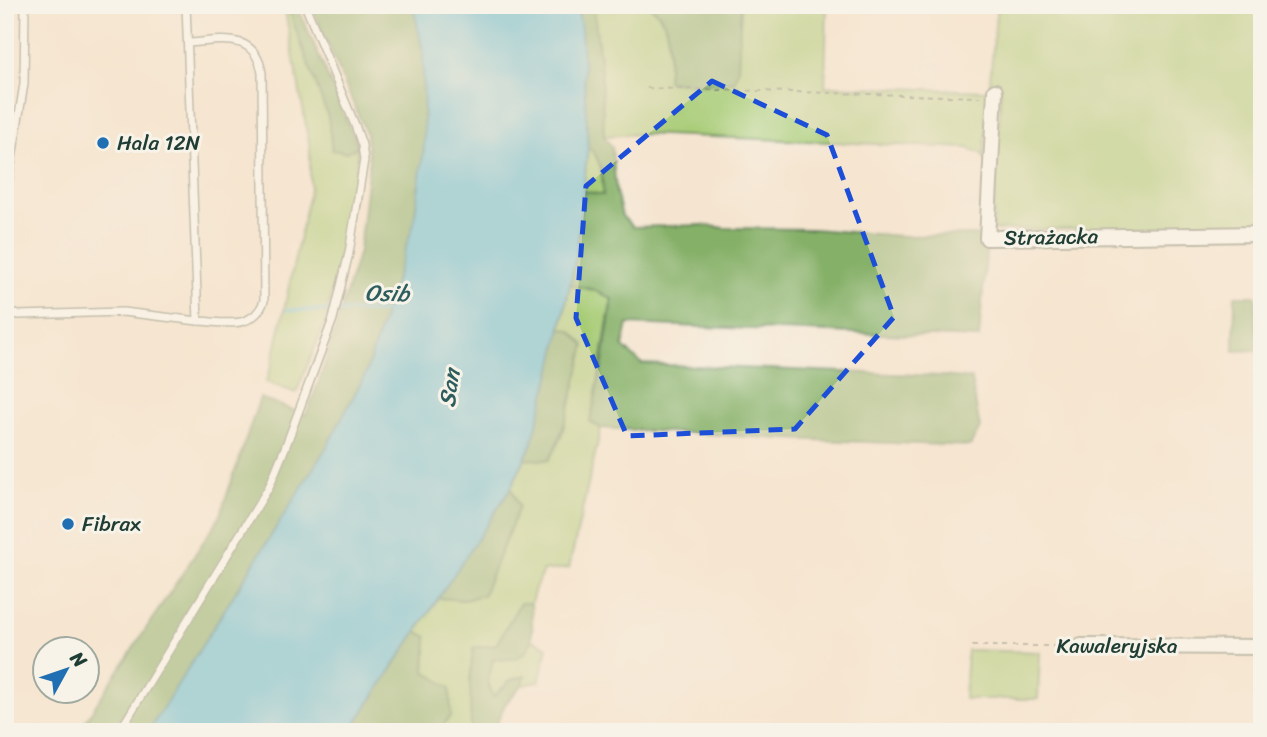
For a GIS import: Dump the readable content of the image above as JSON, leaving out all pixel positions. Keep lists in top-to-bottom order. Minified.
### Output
{"streets":{"street":["Strażacka","Kawaleryjska"]},"water":["Osib","San"],"places":["Hala 12N","Fibrax"],"north":"top right"}
